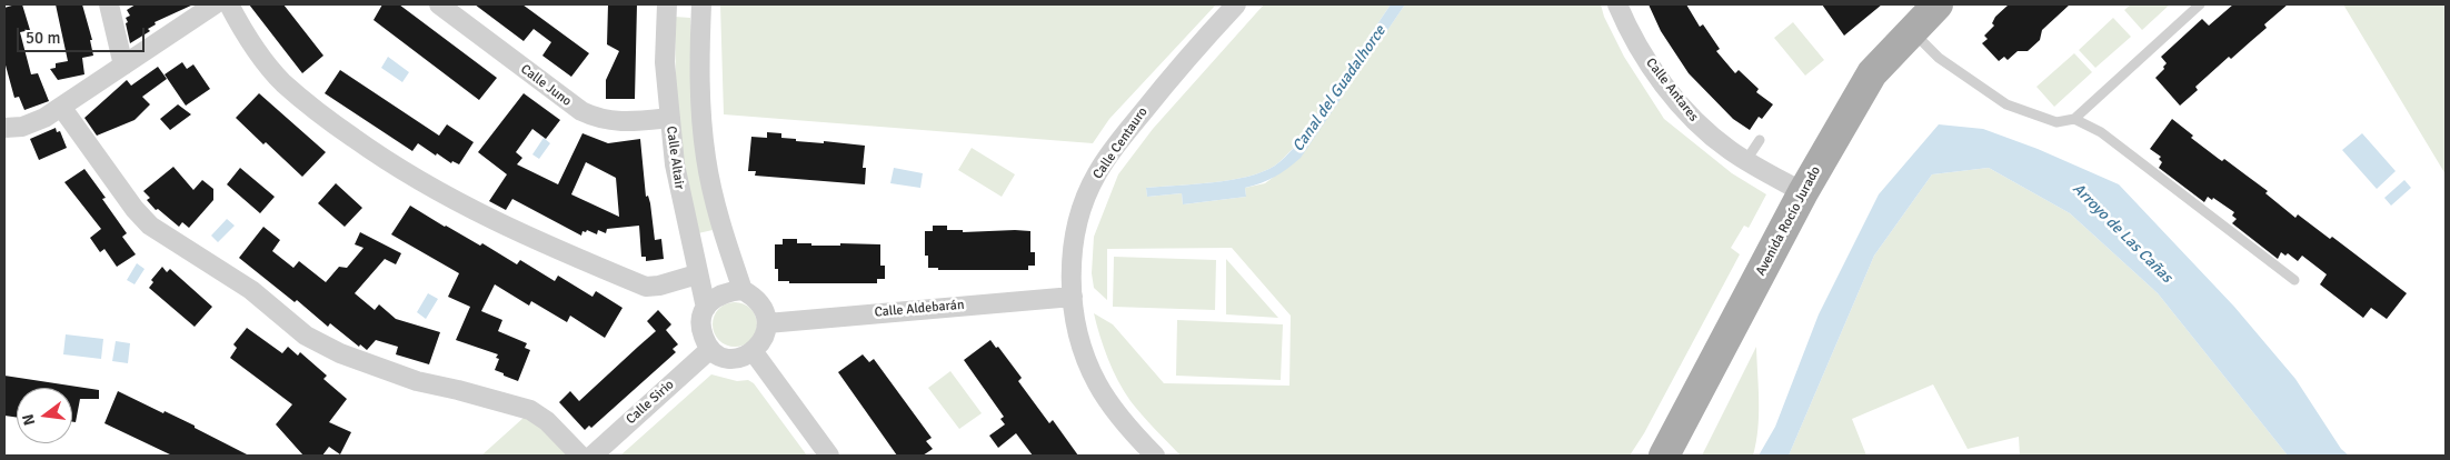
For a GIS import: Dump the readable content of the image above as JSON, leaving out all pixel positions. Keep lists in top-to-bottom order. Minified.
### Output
{"streets":{"main road":["Avenida Rocío Jurado"],"street":["Calle Juno","Calle Antares","Calle Centauro","Calle Altair","Calle Aldebarán","Calle Sirio"]},"crossings":[["Calle Juno","Calle Altair"],["Calle Antares","Avenida Rocío Jurado"],["Calle Centauro","Calle Aldebarán"],["Calle Altair","Calle Aldebarán"],["Calle Altair","Calle Sirio"],["Calle Aldebarán","Calle Sirio"]],"water":["Canal del Guadalhorce","Arroyo de Las Cañas"],"scale_bar":"50 m","north":"left"}
